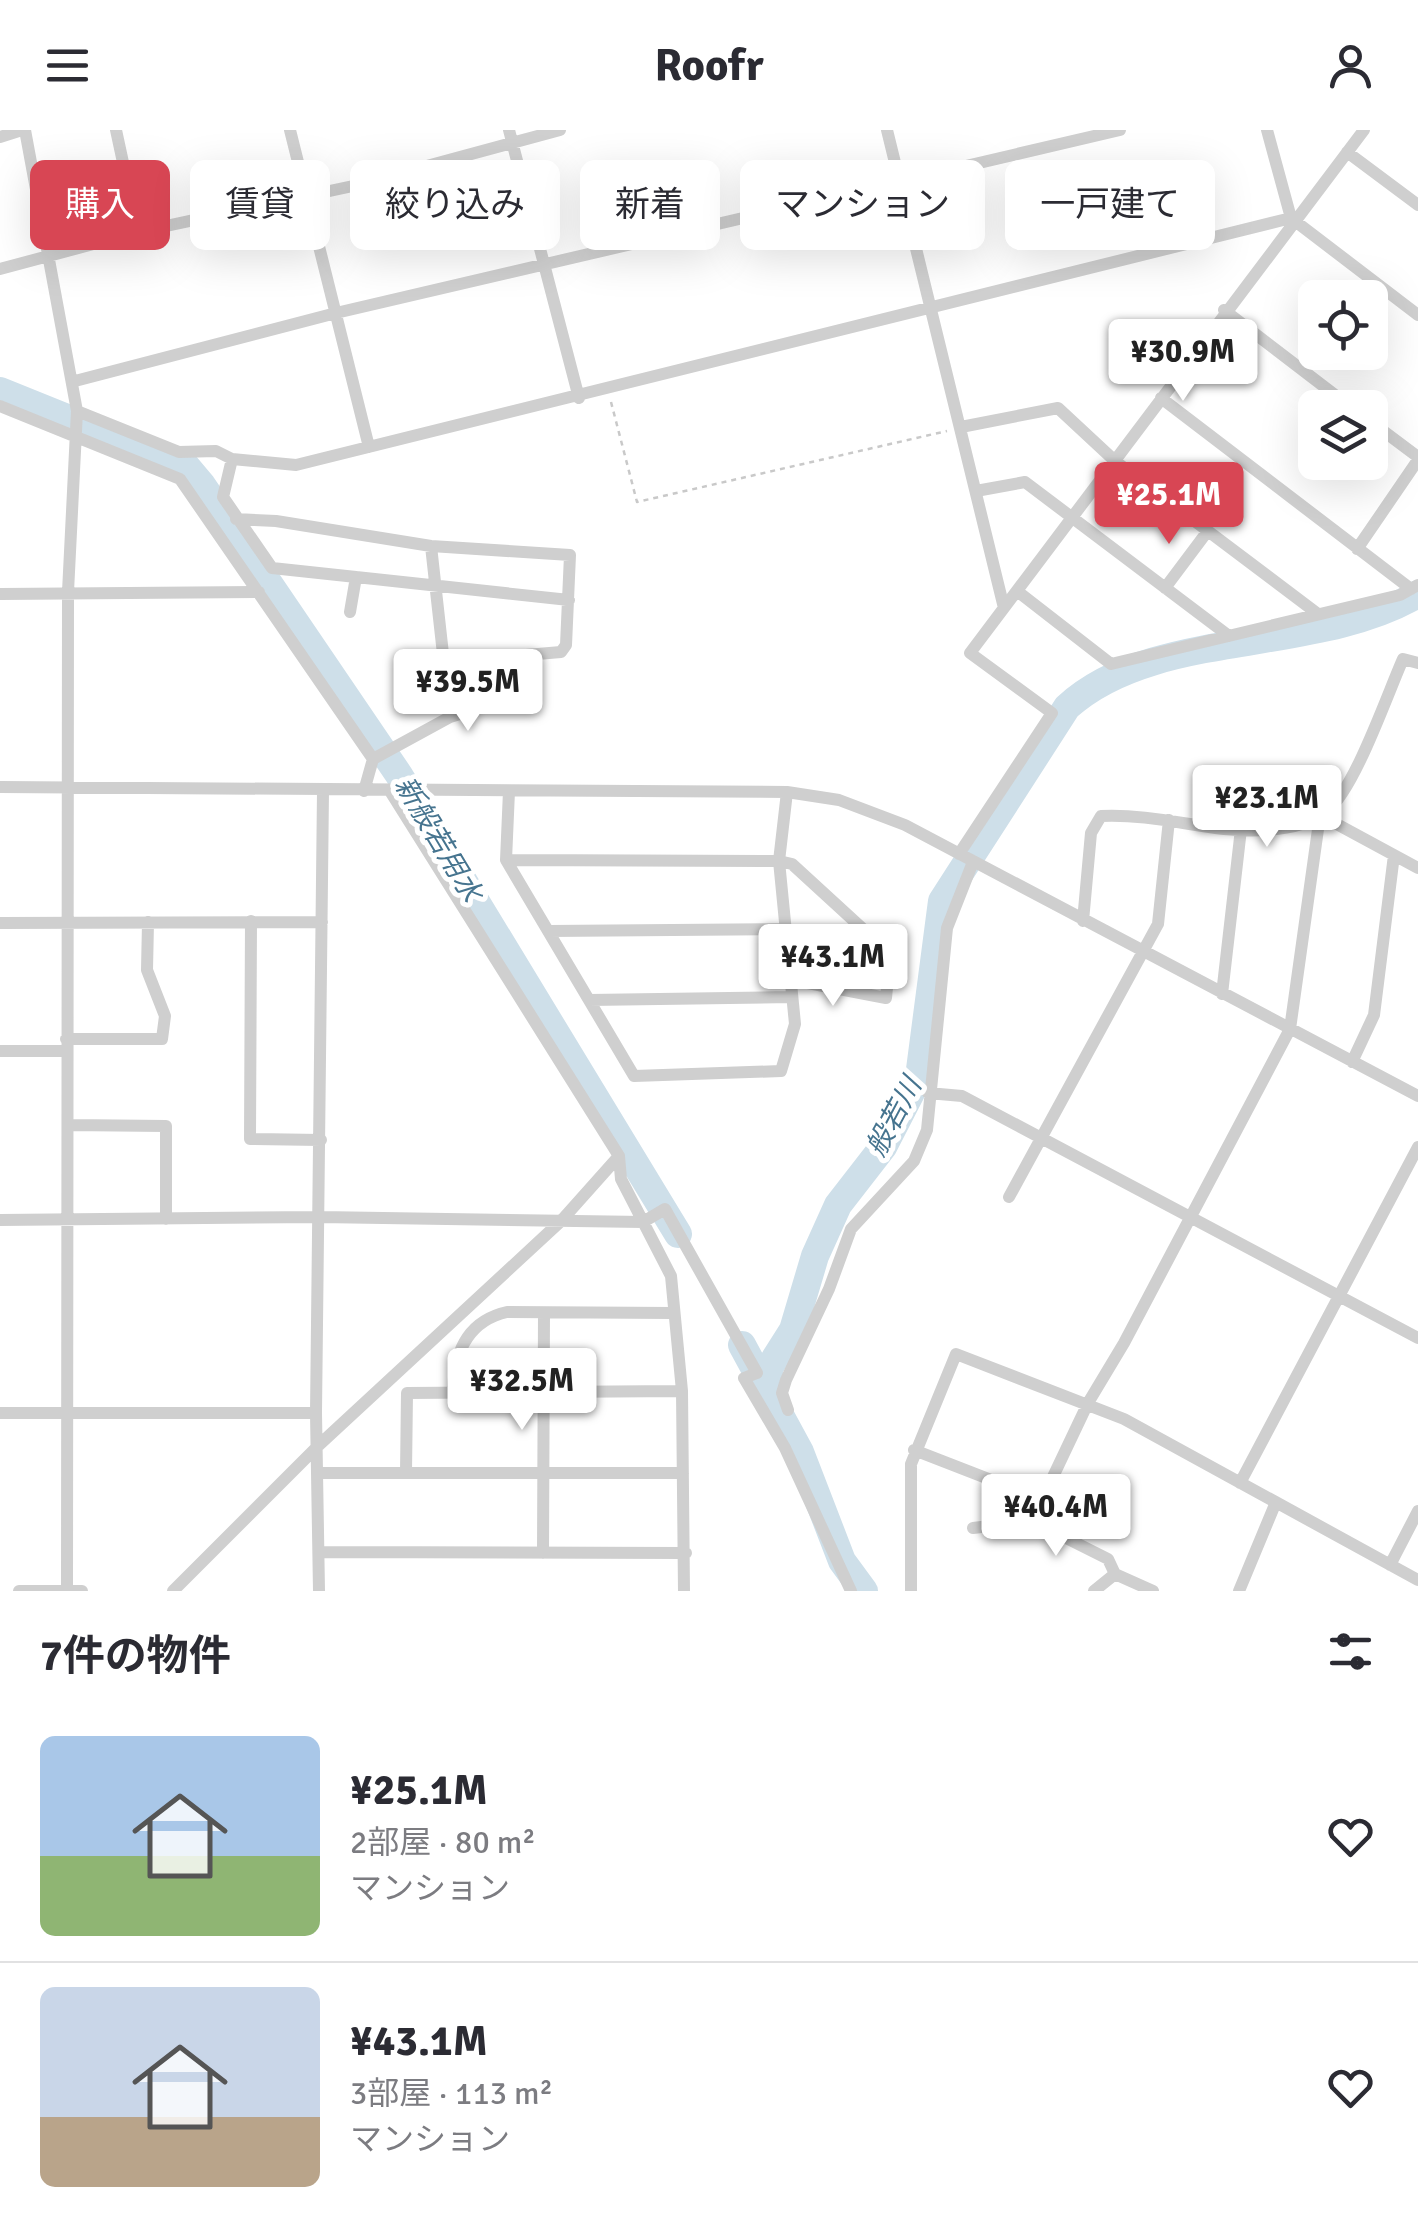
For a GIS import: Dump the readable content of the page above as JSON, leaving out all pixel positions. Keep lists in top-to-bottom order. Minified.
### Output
{"water":["新般若用水","般若川"],"page":{"header":"Roofr","chip":["購入","賃貸","絞り込み","新着","マンション","一戸建て"],"price":["¥30.9M","¥25.1M","¥39.5M","¥23.1M","¥43.1M","¥32.5M","¥40.4M"],"heading":"7件の物件","list":[{"name":"¥25.1M","note":"2部屋 · 80 m² · マンション"},{"name":"¥43.1M","note":"3部屋 · 113 m² · マンション"}]}}
